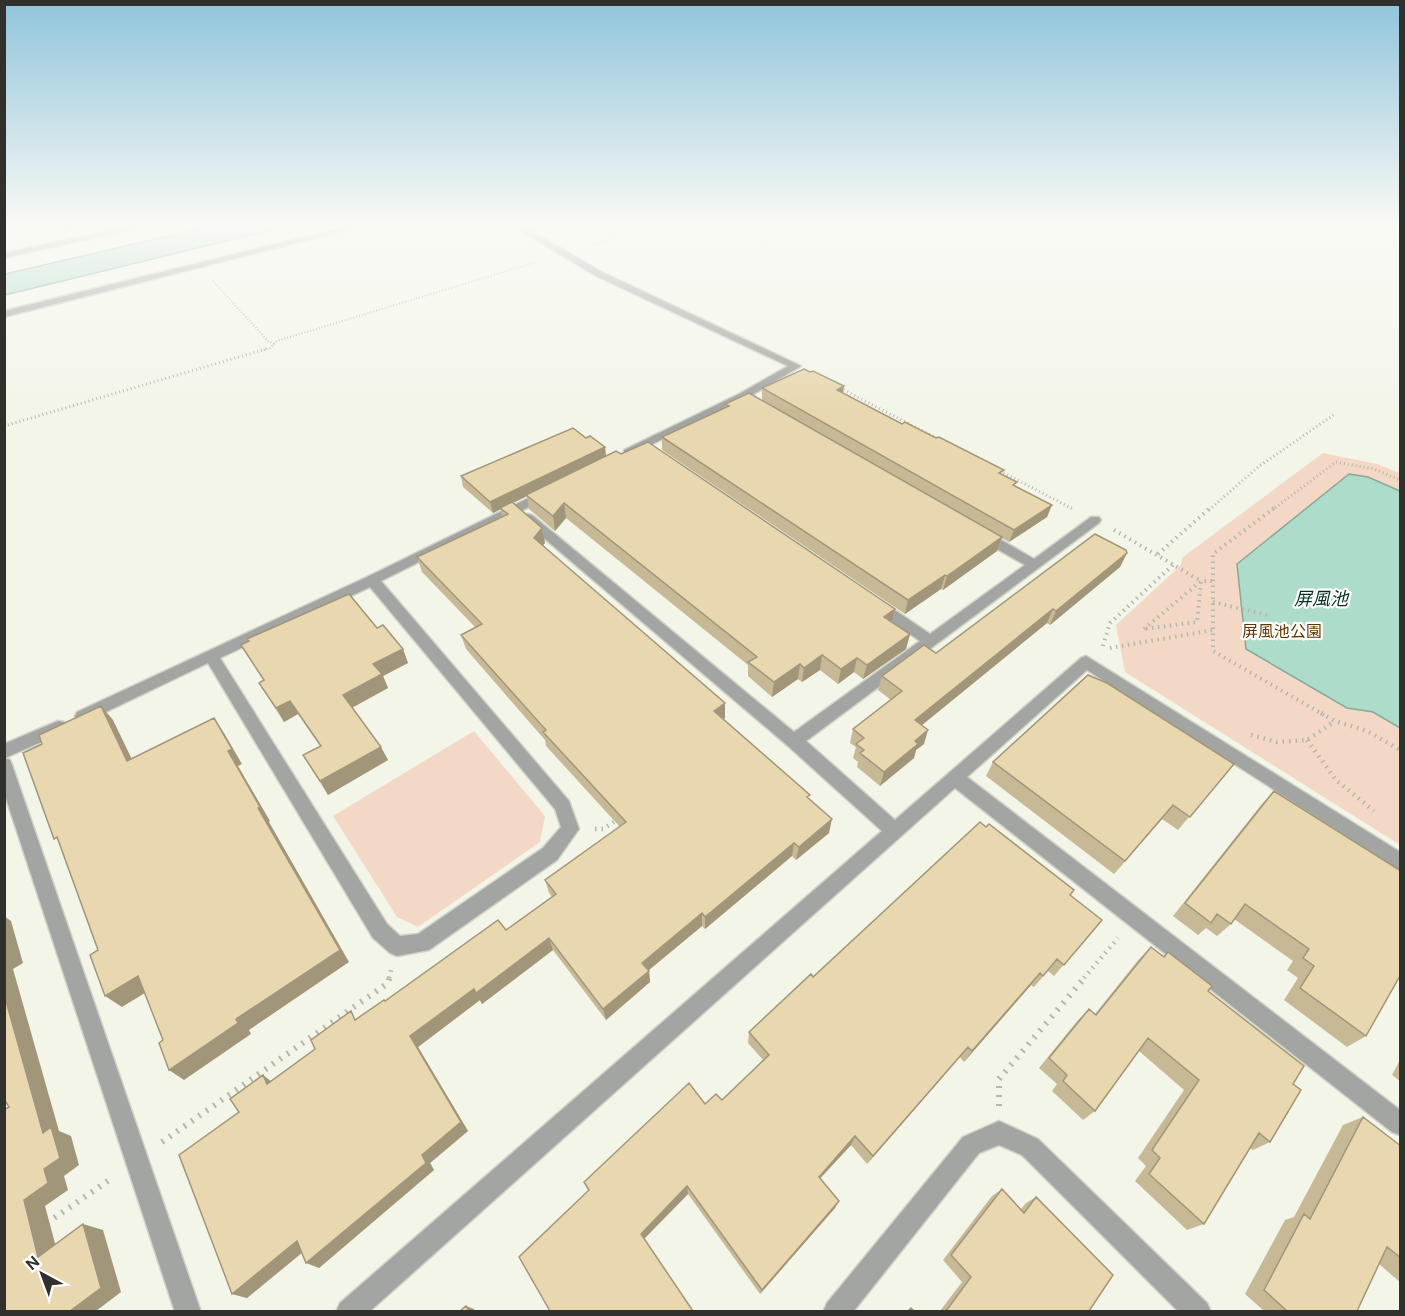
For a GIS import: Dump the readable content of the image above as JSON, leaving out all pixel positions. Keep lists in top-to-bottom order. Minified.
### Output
{"water":["屏風池"],"parks":["屏風池公園"],"north":"top left"}
